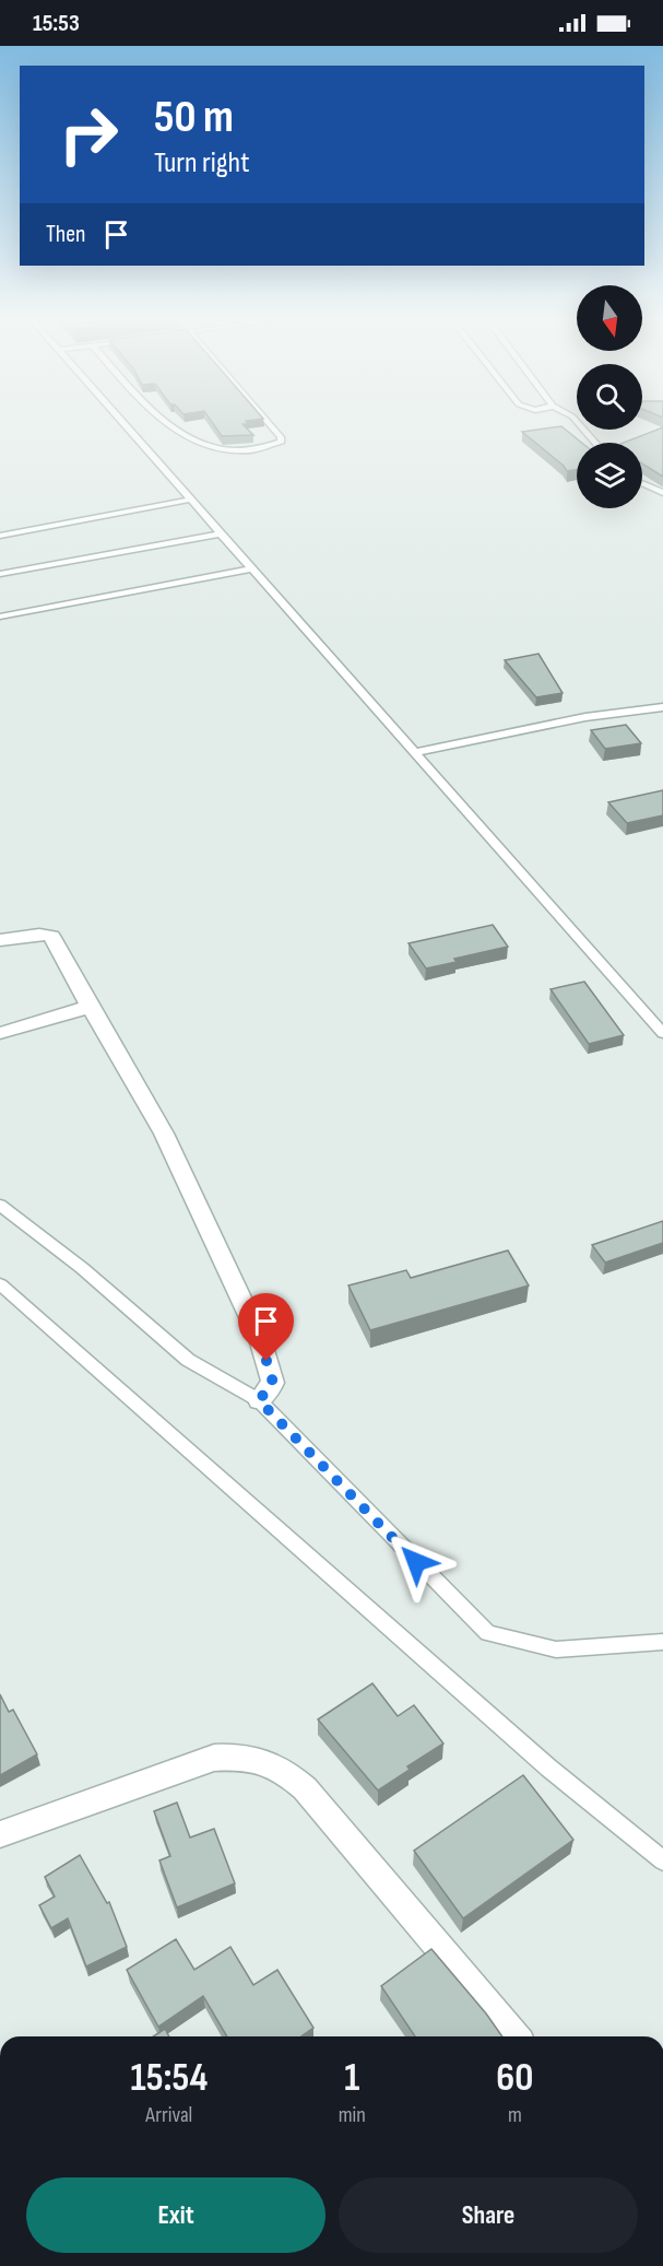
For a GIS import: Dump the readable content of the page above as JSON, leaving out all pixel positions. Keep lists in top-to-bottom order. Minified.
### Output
{"north":"bottom","page":{"status":"15:53","turn":["50 m","Turn right"],"then":"Then","eta":["15:54","Arrival","1","min","60","m"],"buttons":["Exit","Share"]}}
